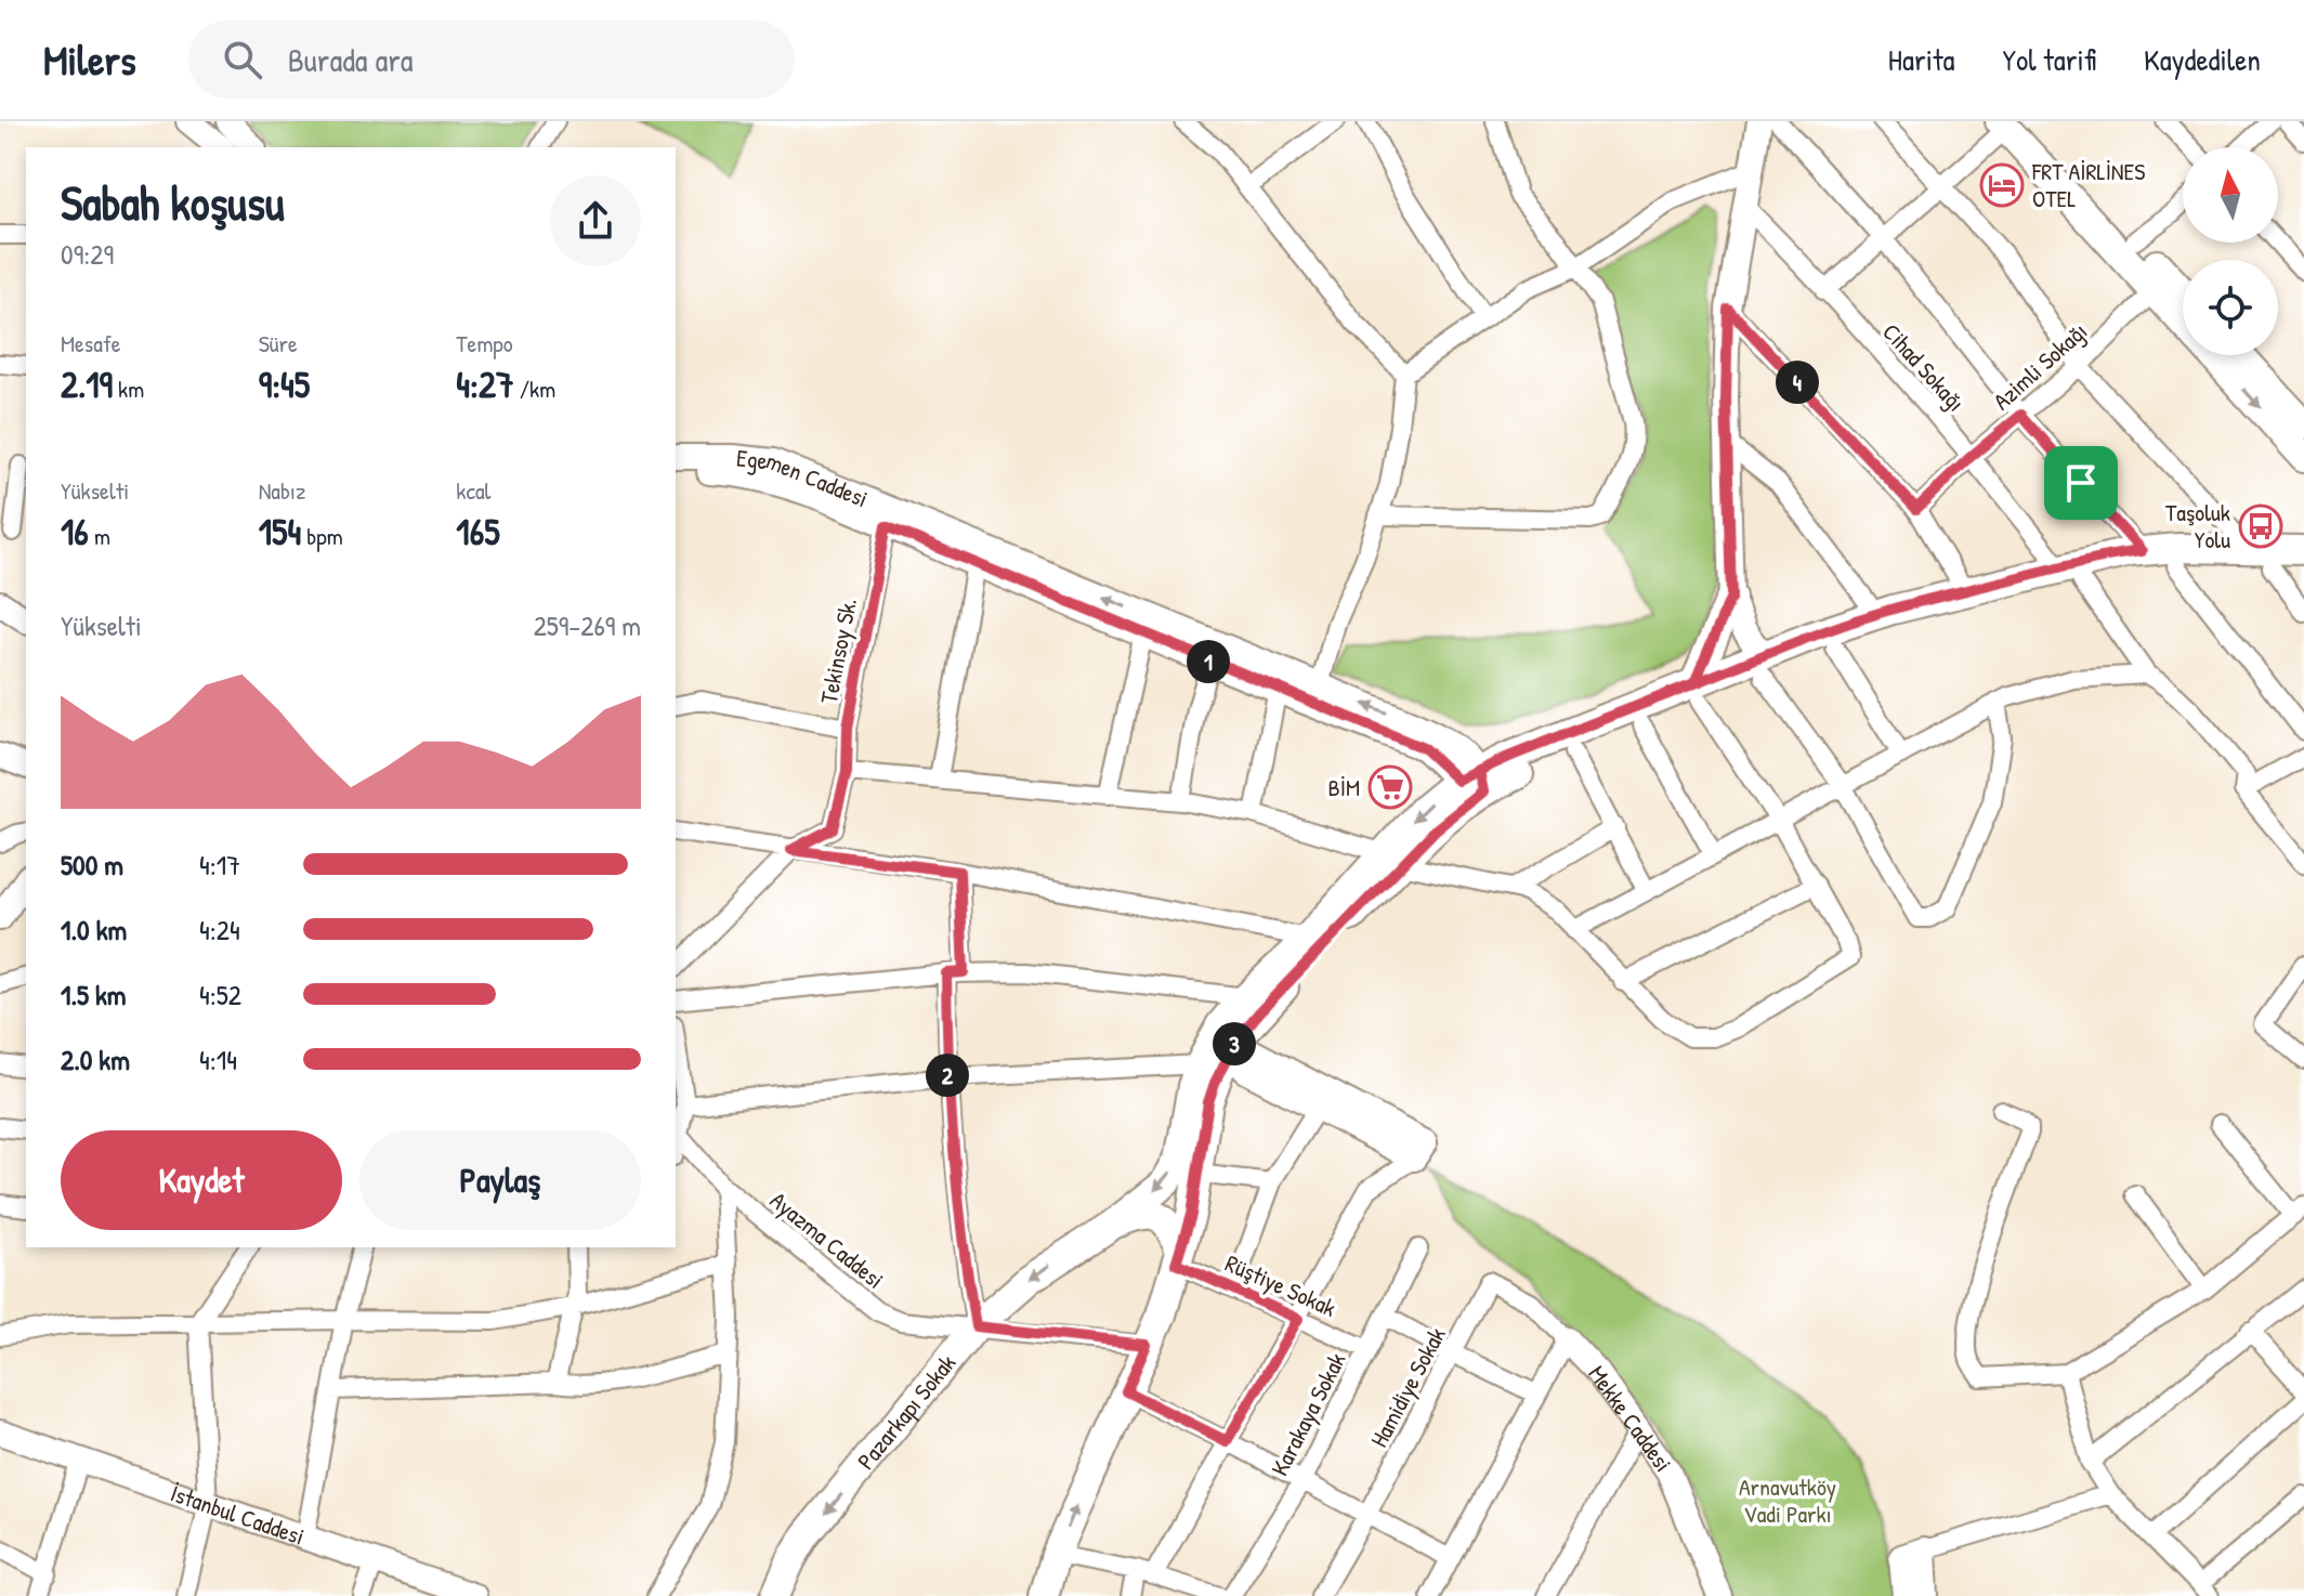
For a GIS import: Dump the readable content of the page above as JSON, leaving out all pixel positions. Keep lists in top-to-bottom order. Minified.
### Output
{"streets":{"main road":["Pazarkapı Sokak"],"street":["Azimli Sokağı","Cihad Sokağı","Egemen Caddesi","Tekinsoy Sk.","Ayazma Caddesi","Rüştiye Sokak","Hamidiye Sokak","Karakaya Sokak","Mekke Caddesi","İstanbul Caddesi"]},"crossings":[["Azimli Sokağı","Cihad Sokağı"],["Egemen Caddesi","Tekinsoy Sk."],["Ayazma Caddesi","Pazarkapı Sokak"],["Rüştiye Sokak","Karakaya Sokak"],["Hamidiye Sokak","Mekke Caddesi"]],"parks":["Arnavutköy Vadi Parkı"],"places":{"hotel":["FRT AİRLİNES OTEL"],"bus stop":["Taşoluk Yolu"],"supermarket":["BİM"]},"north":"top","page":{"header":"Milers","search":"Burada ara","nav":["Harita","Yol tarifi","Kaydedilen"],"heading":["Sabah koşusu","09:29"],"stats":[["Mesafe","2.19 km"],["Süre","9:45"],["Tempo","4:27 /km"],["Yükselti","16 m"],["Nabız","154 bpm"],["kcal","165"]],"pins":["4","1","3","2"],"chart":["Yükselti","259–269 m"],"list":[{"name":"500 m","note":"4:17"},{"name":"1.0 km","note":"4:24"},{"name":"1.5 km","note":"4:52"},{"name":"2.0 km","note":"4:14"}],"buttons":["Kaydet","Paylaş"]}}
